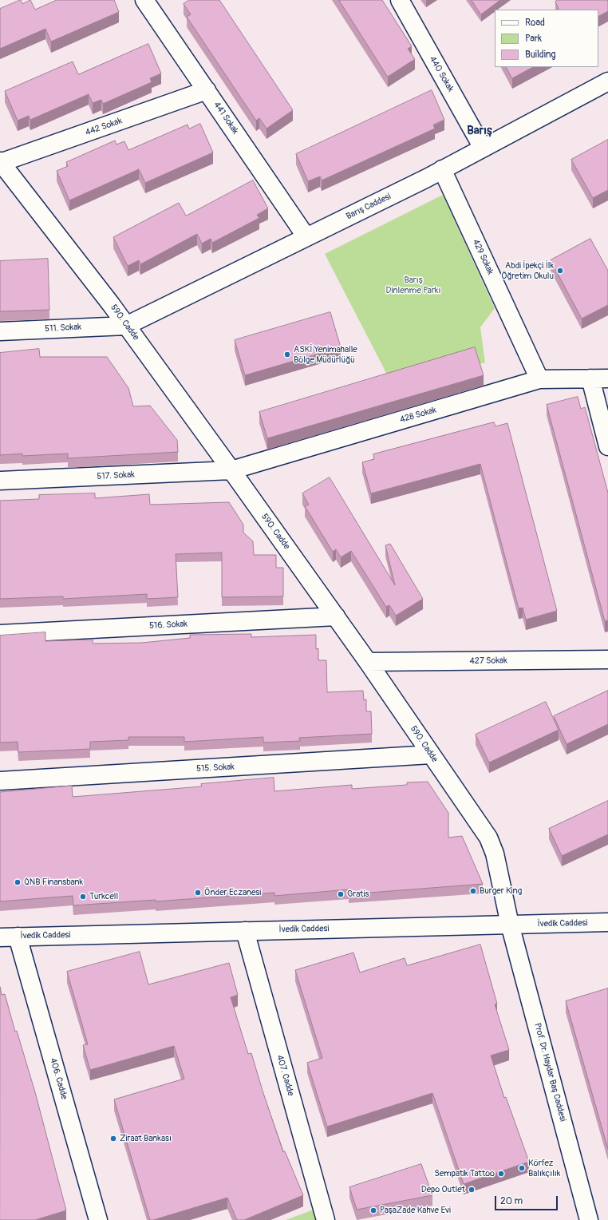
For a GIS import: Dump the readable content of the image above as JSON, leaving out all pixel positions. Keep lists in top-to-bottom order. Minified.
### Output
{"streets":{"street":["440 Sokak","441 Sokak","442 Sokak","Barış Caddesi","429 Sokak","590. Cadde","511. Sokak","428 Sokak","517. Sokak","516. Sokak","427 Sokak","515. Sokak","İvedik Caddesi","Prof. Dr. Haydar Baş Caddesi","407. Cadde","406. Cadde"]},"crossings":[["440 Sokak","Barış Caddesi"],["441 Sokak","442 Sokak"],["441 Sokak","Barış Caddesi"],["442 Sokak","590. Cadde"],["Barış Caddesi","429 Sokak"],["Barış Caddesi","590. Cadde"],["Barış Caddesi","511. Sokak"],["429 Sokak","428 Sokak"],["590. Cadde","511. Sokak"],["590. Cadde","428 Sokak"],["590. Cadde","517. Sokak"],["590. Cadde","516. Sokak"],["590. Cadde","427 Sokak"],["590. Cadde","515. Sokak"],["590. Cadde","İvedik Caddesi"],["590. Cadde","Prof. Dr. Haydar Baş Caddesi"],["428 Sokak","517. Sokak"],["İvedik Caddesi","Prof. Dr. Haydar Baş Caddesi"],["İvedik Caddesi","407. Cadde"],["İvedik Caddesi","406. Cadde"]],"districts":["Barış"],"parks":["Barış Dinlenme Parkı"],"places":["Abdi İpekçi İlk Öğretim Okulu","ASKİ Yenimahalle Bölge Müdürlüğü","QNB Finansbank","Burger King","Önder Eczanesi","Gratis","Turkcell","Ziraat Bankası","Körfez Balıkçılık","Sempatik Tattoo","Depo Outlet","PaşaZade Kahve Evi"],"legend":["Road","Park","Building"],"scale_bar":"20 m"}
